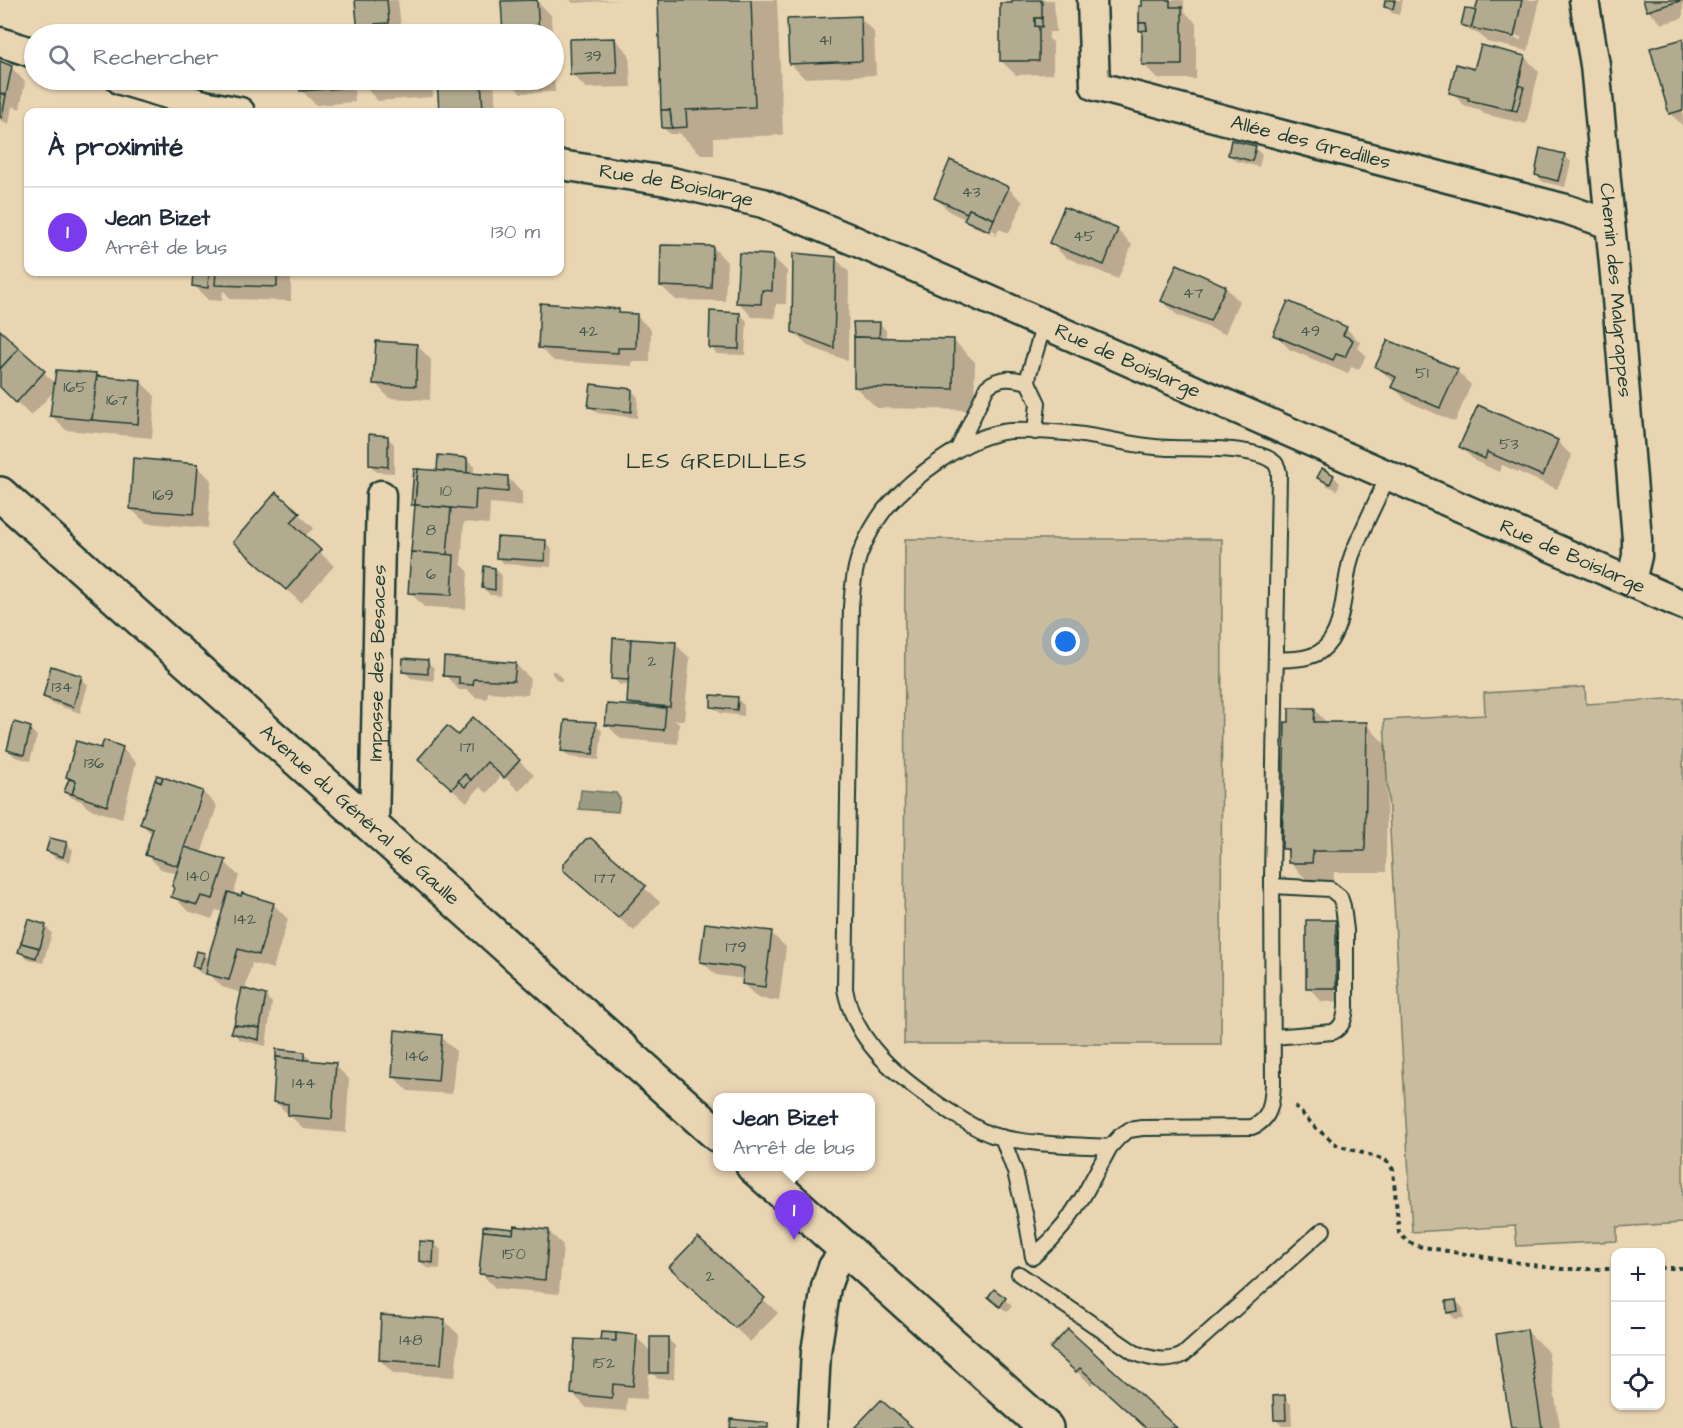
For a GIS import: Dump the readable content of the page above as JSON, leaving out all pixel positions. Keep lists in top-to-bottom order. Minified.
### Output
{"streets":{"main road":["Avenue du Général de Gaulle"],"street":["Allée des Gredilles","Rue de Boislarge","Chemin des Malgrappes","Impasse des Besaces"]},"crossings":[["Allée des Gredilles","Chemin des Malgrappes"],["Rue de Boislarge","Chemin des Malgrappes"],["Impasse des Besaces","Avenue du Général de Gaulle"]],"districts":["LES GREDILLES"],"house_numbers":["41","39","43","45","47","42","49","51","165","167","53","10","169","8","6","2","134","171","136","140","177","142","179","146","144","150","2","148","152"],"page":{"search":"Rechercher","heading":"À proximité","list":[{"mark":"1","name":"Jean Bizet","note":"Arrêt de bus","value":"130 m"}],"popup":["Jean Bizet","Arrêt de bus"],"pins":"1","map_buttons":["+","−"]}}
